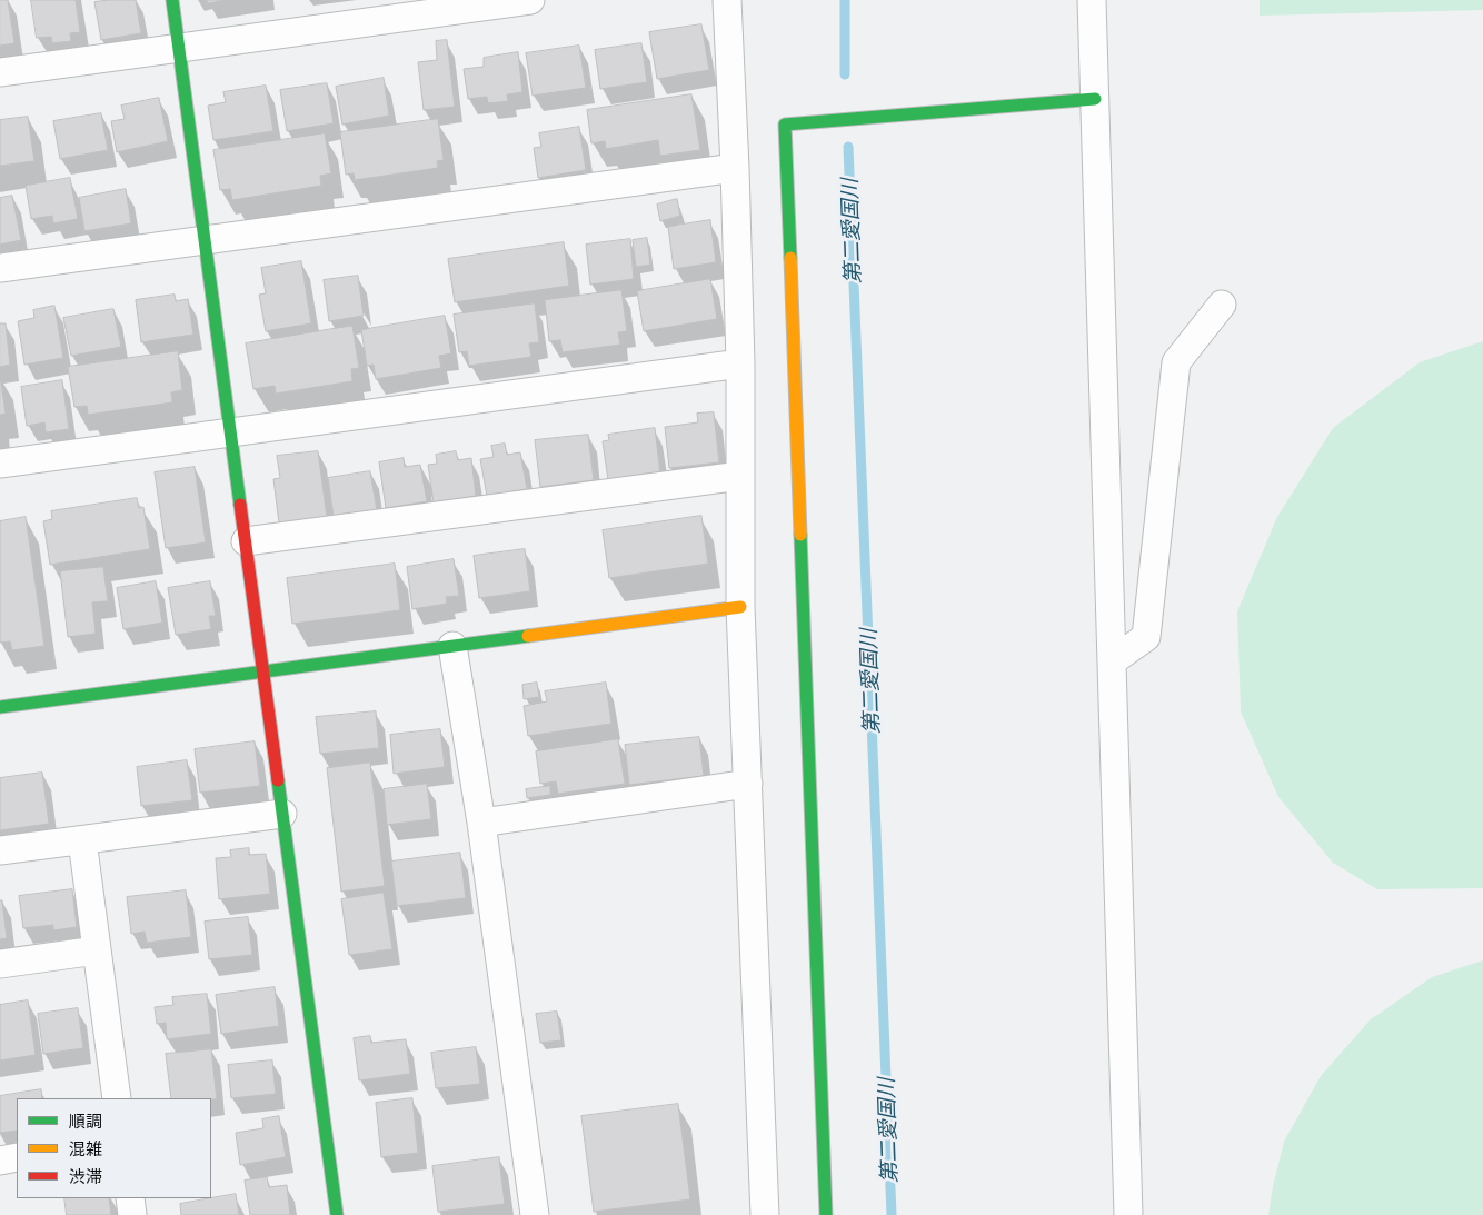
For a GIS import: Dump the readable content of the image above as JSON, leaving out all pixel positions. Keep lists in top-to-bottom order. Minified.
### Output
{"water":["第二愛国川"],"legend":["順調","混雑","渋滞"]}
